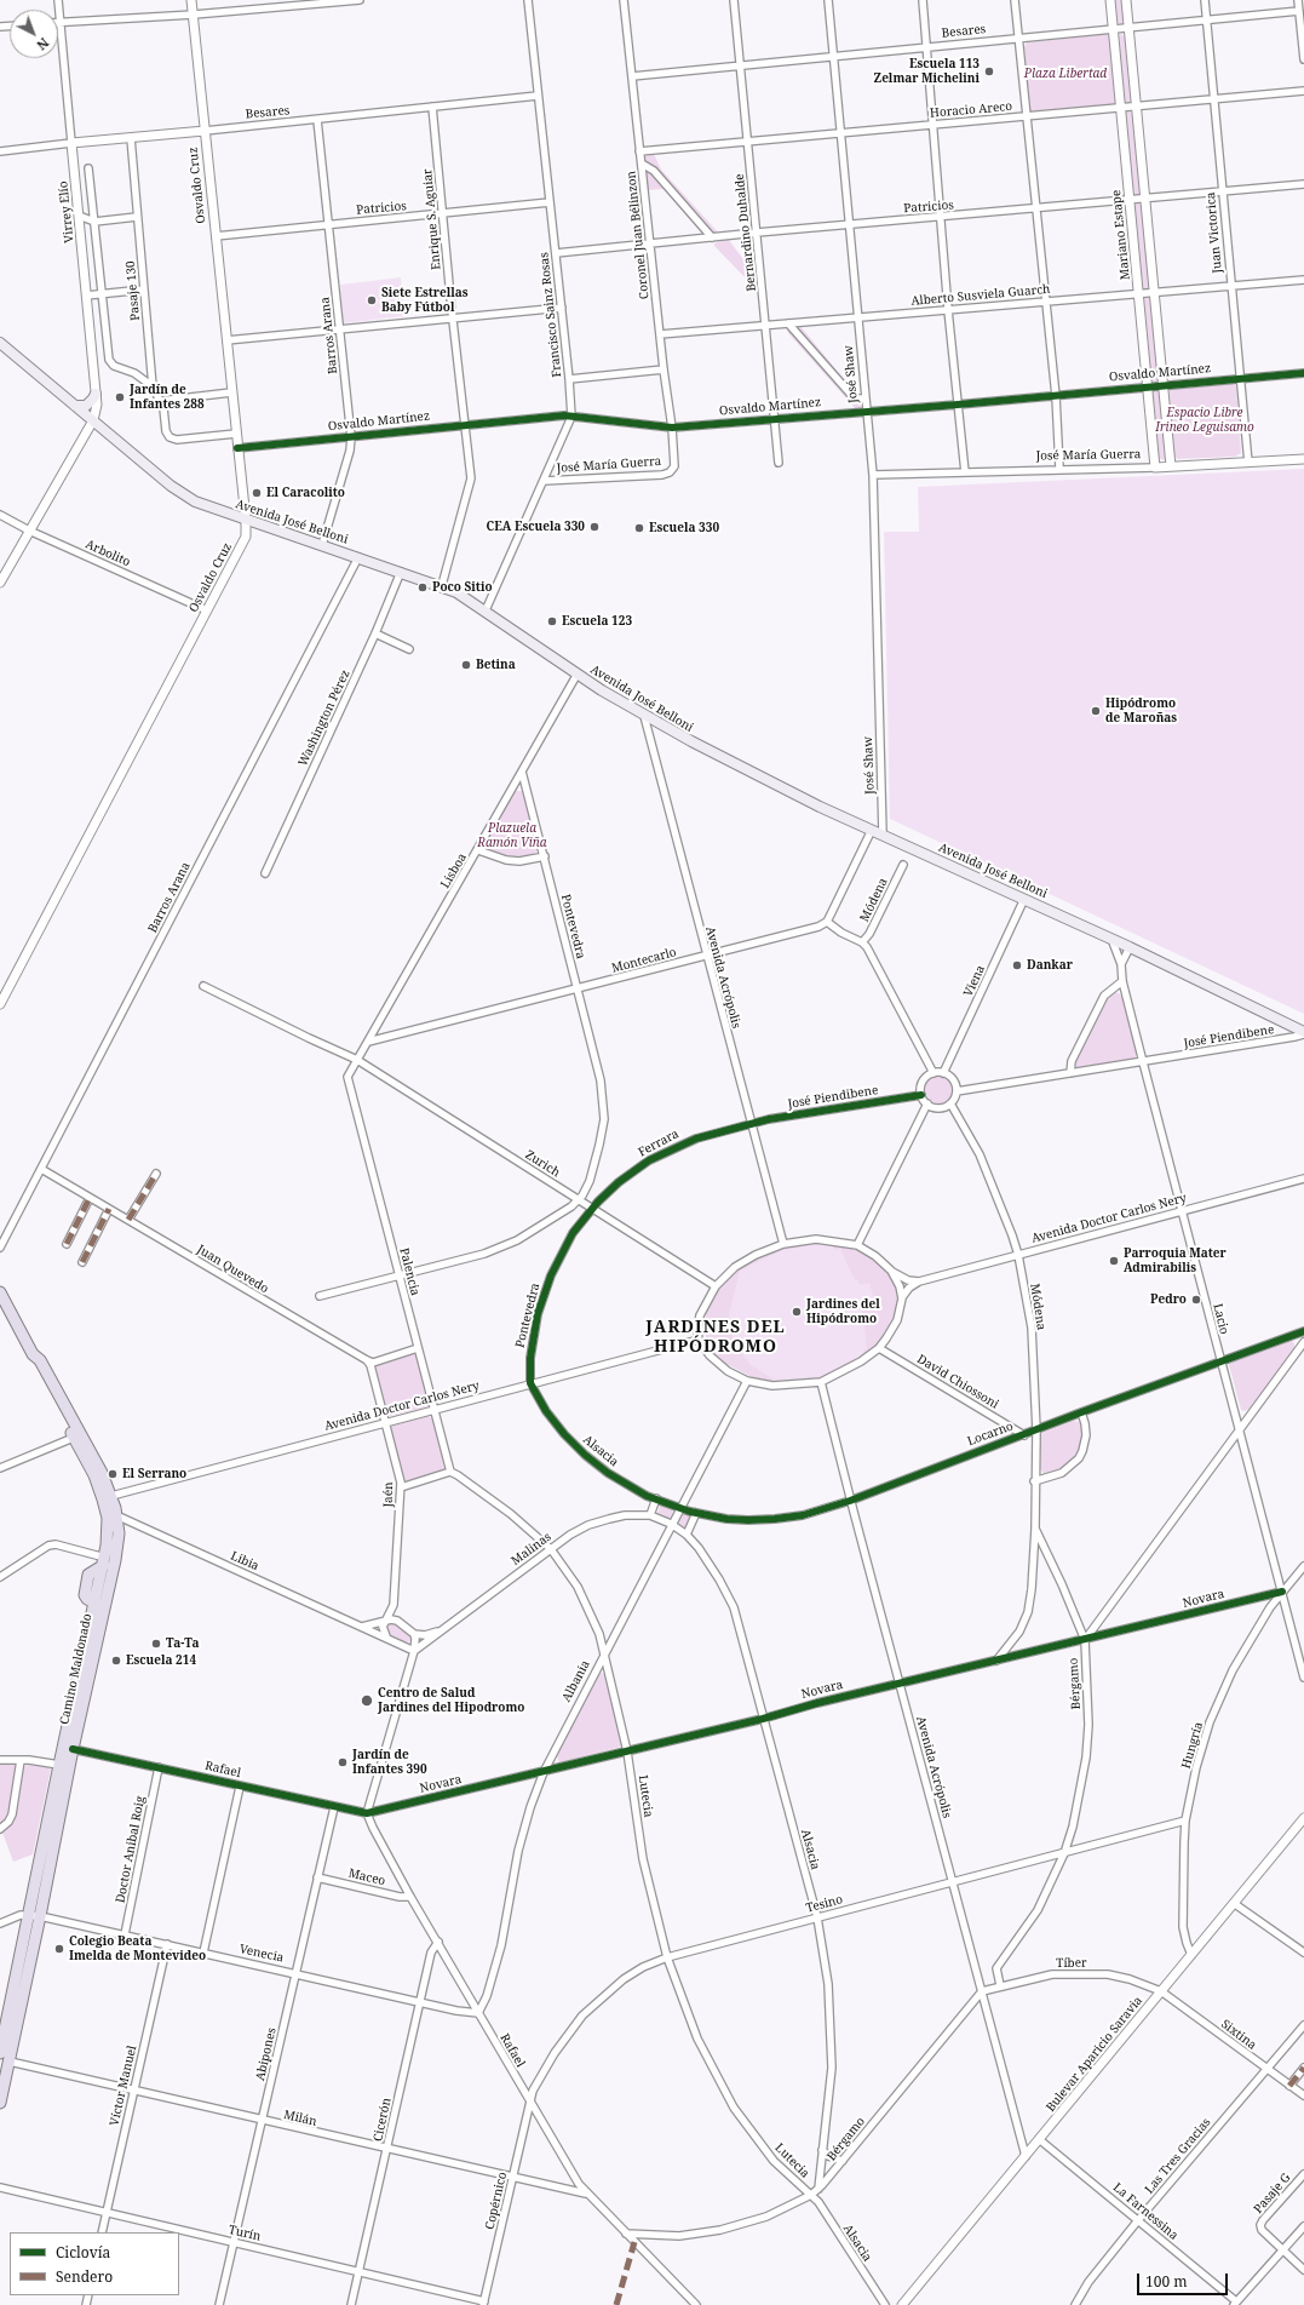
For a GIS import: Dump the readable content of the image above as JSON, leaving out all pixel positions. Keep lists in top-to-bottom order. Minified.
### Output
{"streets":{"main road":["Avenida José Belloni","Camino Maldonado"],"street":["Besares","Horacio Areco","Osvaldo Cruz","Patricios","Virrey Elío","Enrique S. Aguiar","Bernardino Duhalde","Juan Victorica","Coronel Juan Bélinzon","Mariano Estape","Pasaje 130","Alberto Susviela Guarch","Francisco Sainz Rosas","Barros Arana","Osvaldo Martínez","José Shaw","José María Guerra","Arbolito","Washington Pérez","Lisboa","Módena","Pontevedra","Montecarlo","Avenida Acrópolis","Viena","José Piendibene","Ferrara","Zurich","Avenida Doctor Carlos Nery","Juan Quevedo","Palencia","Lacio","David Chiossoni","Locarno","Alsacia","Jaén","Malinas","Libia","Novara","Albania","Bérgamo","Hungría","Rafael","Lutecia","Doctor Anibal Roig","Maceo","Tesino","Venecia","Tíber","Sixtina","Abipones","Bulevar Aparicio Saravia","Víctor Manuel","Milán","Cicerón","Las Tres Gracias","Pasaje G","Copérnico","La Farnessina","Turín"]},"crossings":[["Besares","Osvaldo Cruz"],["Besares","Virrey Elío"],["Besares","Enrique S. Aguiar"],["Besares","Bernardino Duhalde"],["Besares","Juan Victorica"],["Besares","Coronel Juan Bélinzon"],["Besares","Mariano Estape"],["Besares","Pasaje 130"],["Besares","Francisco Sainz Rosas"],["Besares","Barros Arana"],["Besares","José Shaw"],["Horacio Areco","Bernardino Duhalde"],["Horacio Areco","Juan Victorica"],["Horacio Areco","Coronel Juan Bélinzon"],["Horacio Areco","Mariano Estape"],["Horacio Areco","José Shaw"],["Osvaldo Cruz","Patricios"],["Osvaldo Cruz","Pasaje 130"],["Osvaldo Cruz","Osvaldo Martínez"],["Osvaldo Cruz","Avenida José Belloni"],["Osvaldo Cruz","Arbolito"],["Patricios","Enrique S. Aguiar"],["Patricios","Bernardino Duhalde"],["Patricios","Juan Victorica"],["Patricios","Coronel Juan Bélinzon"],["Patricios","Mariano Estape"],["Patricios","Francisco Sainz Rosas"],["Patricios","Barros Arana"],["Patricios","José Shaw"],["Virrey Elío","Avenida José Belloni"],["Enrique S. Aguiar","Osvaldo Martínez"],["Enrique S. Aguiar","Avenida José Belloni"],["Bernardino Duhalde","Alberto Susviela Guarch"],["Bernardino Duhalde","Osvaldo Martínez"],["Juan Victorica","Alberto Susviela Guarch"],["Juan Victorica","Osvaldo Martínez"],["Juan Victorica","José María Guerra"],["Coronel Juan Bélinzon","Alberto Susviela Guarch"],["Coronel Juan Bélinzon","Osvaldo Martínez"],["Coronel Juan Bélinzon","José María Guerra"],["Mariano Estape","Alberto Susviela Guarch"],["Mariano Estape","Osvaldo Martínez"],["Mariano Estape","José María Guerra"],["Alberto Susviela Guarch","José Shaw"],["Francisco Sainz Rosas","Osvaldo Martínez"],["Francisco Sainz Rosas","José María Guerra"],["Francisco Sainz Rosas","Avenida José Belloni"],["Barros Arana","Osvaldo Martínez"],["Barros Arana","Avenida José Belloni"],["Barros Arana","Juan Quevedo"],["Osvaldo Martínez","José Shaw"],["José Shaw","José María Guerra"],["José Shaw","Avenida José Belloni"],["Avenida José Belloni","Washington Pérez"],["Avenida José Belloni","Lisboa"],["Avenida José Belloni","Avenida Acrópolis"],["Avenida José Belloni","Viena"],["Avenida José Belloni","José Piendibene"],["Avenida José Belloni","Lacio"],["Lisboa","Pontevedra"],["Lisboa","Montecarlo"],["Lisboa","Zurich"],["Lisboa","Palencia"],["Módena","Viena"],["Módena","José Piendibene"],["Módena","Avenida Doctor Carlos Nery"],["Módena","Locarno"],["Módena","Novara"],["Módena","Bérgamo"],["Pontevedra","Montecarlo"],["Pontevedra","Ferrara"],["Pontevedra","Zurich"],["Pontevedra","Avenida Doctor Carlos Nery"],["Pontevedra","Alsacia"],["Montecarlo","Avenida Acrópolis"],["Avenida Acrópolis","José Piendibene"],["Avenida Acrópolis","Ferrara"],["Avenida Acrópolis","Locarno"],["Avenida Acrópolis","Novara"],["Avenida Acrópolis","Bérgamo"],["Avenida Acrópolis","Tesino"],["Avenida Acrópolis","Tíber"],["Avenida Acrópolis","Bulevar Aparicio Saravia"],["Viena","José Piendibene"],["José Piendibene","Ferrara"],["José Piendibene","Lacio"],["Ferrara","Zurich"],["Avenida Doctor Carlos Nery","Palencia"],["Avenida Doctor Carlos Nery","Lacio"],["Avenida Doctor Carlos Nery","Alsacia"],["Avenida Doctor Carlos Nery","Jaén"],["Avenida Doctor Carlos Nery","Camino Maldonado"],["Juan Quevedo","Jaén"],["Palencia","Lutecia"],["Lacio","Locarno"],["Lacio","Novara"],["Lacio","Bérgamo"],["Lacio","Hungría"],["David Chiossoni","Locarno"],["Locarno","Alsacia"],["Locarno","Albania"],["Alsacia","Malinas"],["Alsacia","Novara"],["Alsacia","Albania"],["Alsacia","Bérgamo"],["Alsacia","Lutecia"],["Alsacia","Tesino"],["Malinas","Libia"],["Malinas","Albania"],["Malinas","Lutecia"],["Libia","Camino Maldonado"],["Novara","Albania"],["Novara","Bérgamo"],["Novara","Hungría"],["Novara","Rafael"],["Novara","Lutecia"],["Camino Maldonado","Rafael"],["Camino Maldonado","Venecia"],["Camino Maldonado","Milán"],["Albania","Rafael"],["Albania","Lutecia"],["Albania","Venecia"],["Bérgamo","Rafael"],["Bérgamo","Lutecia"],["Bérgamo","Tesino"],["Bérgamo","Tíber"],["Hungría","Tesino"],["Hungría","Bulevar Aparicio Saravia"],["Rafael","Doctor Anibal Roig"],["Rafael","Maceo"],["Rafael","Tesino"],["Rafael","Venecia"],["Rafael","Abipones"],["Rafael","Milán"],["Rafael","Cicerón"],["Rafael","Copérnico"],["Lutecia","Tesino"],["Doctor Anibal Roig","Venecia"],["Maceo","Abipones"],["Tesino","Copérnico"],["Venecia","Abipones"],["Venecia","Víctor Manuel"],["Venecia","Cicerón"],["Tíber","Sixtina"],["Tíber","Bulevar Aparicio Saravia"],["Sixtina","Bulevar Aparicio Saravia"],["Sixtina","Las Tres Gracias"],["Abipones","Milán"],["Abipones","Turín"],["Bulevar Aparicio Saravia","La Farnessina"],["Víctor Manuel","Milán"],["Víctor Manuel","Turín"],["Milán","Cicerón"],["Milán","Copérnico"],["Cicerón","Turín"],["Las Tres Gracias","La Farnessina"],["Copérnico","Turín"]],"districts":["JARDINES DEL HIPÓDROMO"],"parks":["Plaza Libertad","Espacio Libre Irineo Leguisamo","Plazuela Ramón Viña"],"places":["Escuela 113 Zelmar Michelini","Siete Estrellas Baby Fútbol","Jardín de Infantes 288","El Caracolito","CEA Escuela 330","Escuela 330","Poco Sitio","Escuela 123","Betina","Hipódromo de Maroñas","Dankar","Parroquia Mater Admirabilis","Pedro","Jardines del Hipódromo","El Serrano","Ta-Ta","Escuela 214","Centro de Salud Jardines del Hipodromo","Jardín de Infantes 390","Colegio Beata Imelda de Montevideo"],"legend":["Ciclovía","Sendero"],"scale_bar":"100 m","north":"bottom right"}
